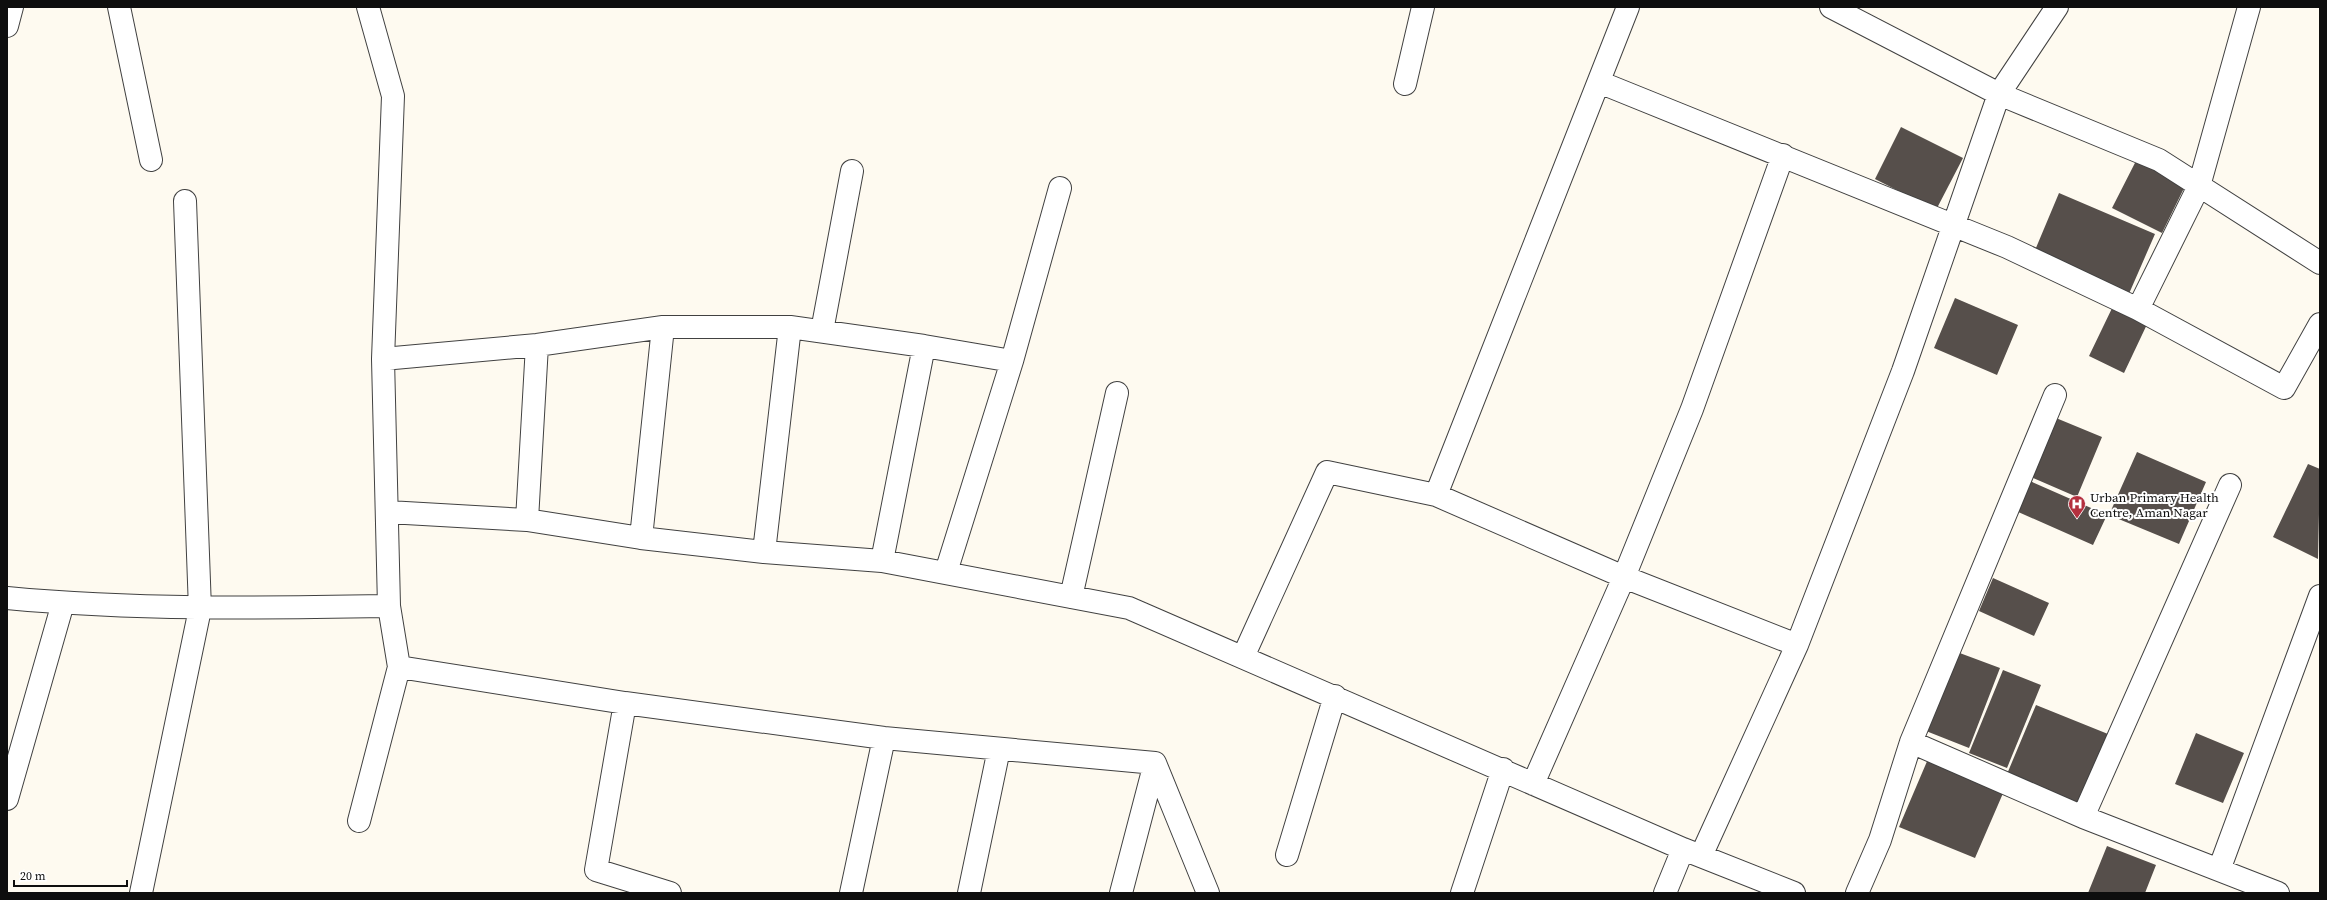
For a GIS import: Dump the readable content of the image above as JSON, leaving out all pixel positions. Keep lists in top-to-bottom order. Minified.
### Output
{"places":{"hospital":["Urban Primary Health Centre, Aman Nagar"]},"scale_bar":"20 m"}
